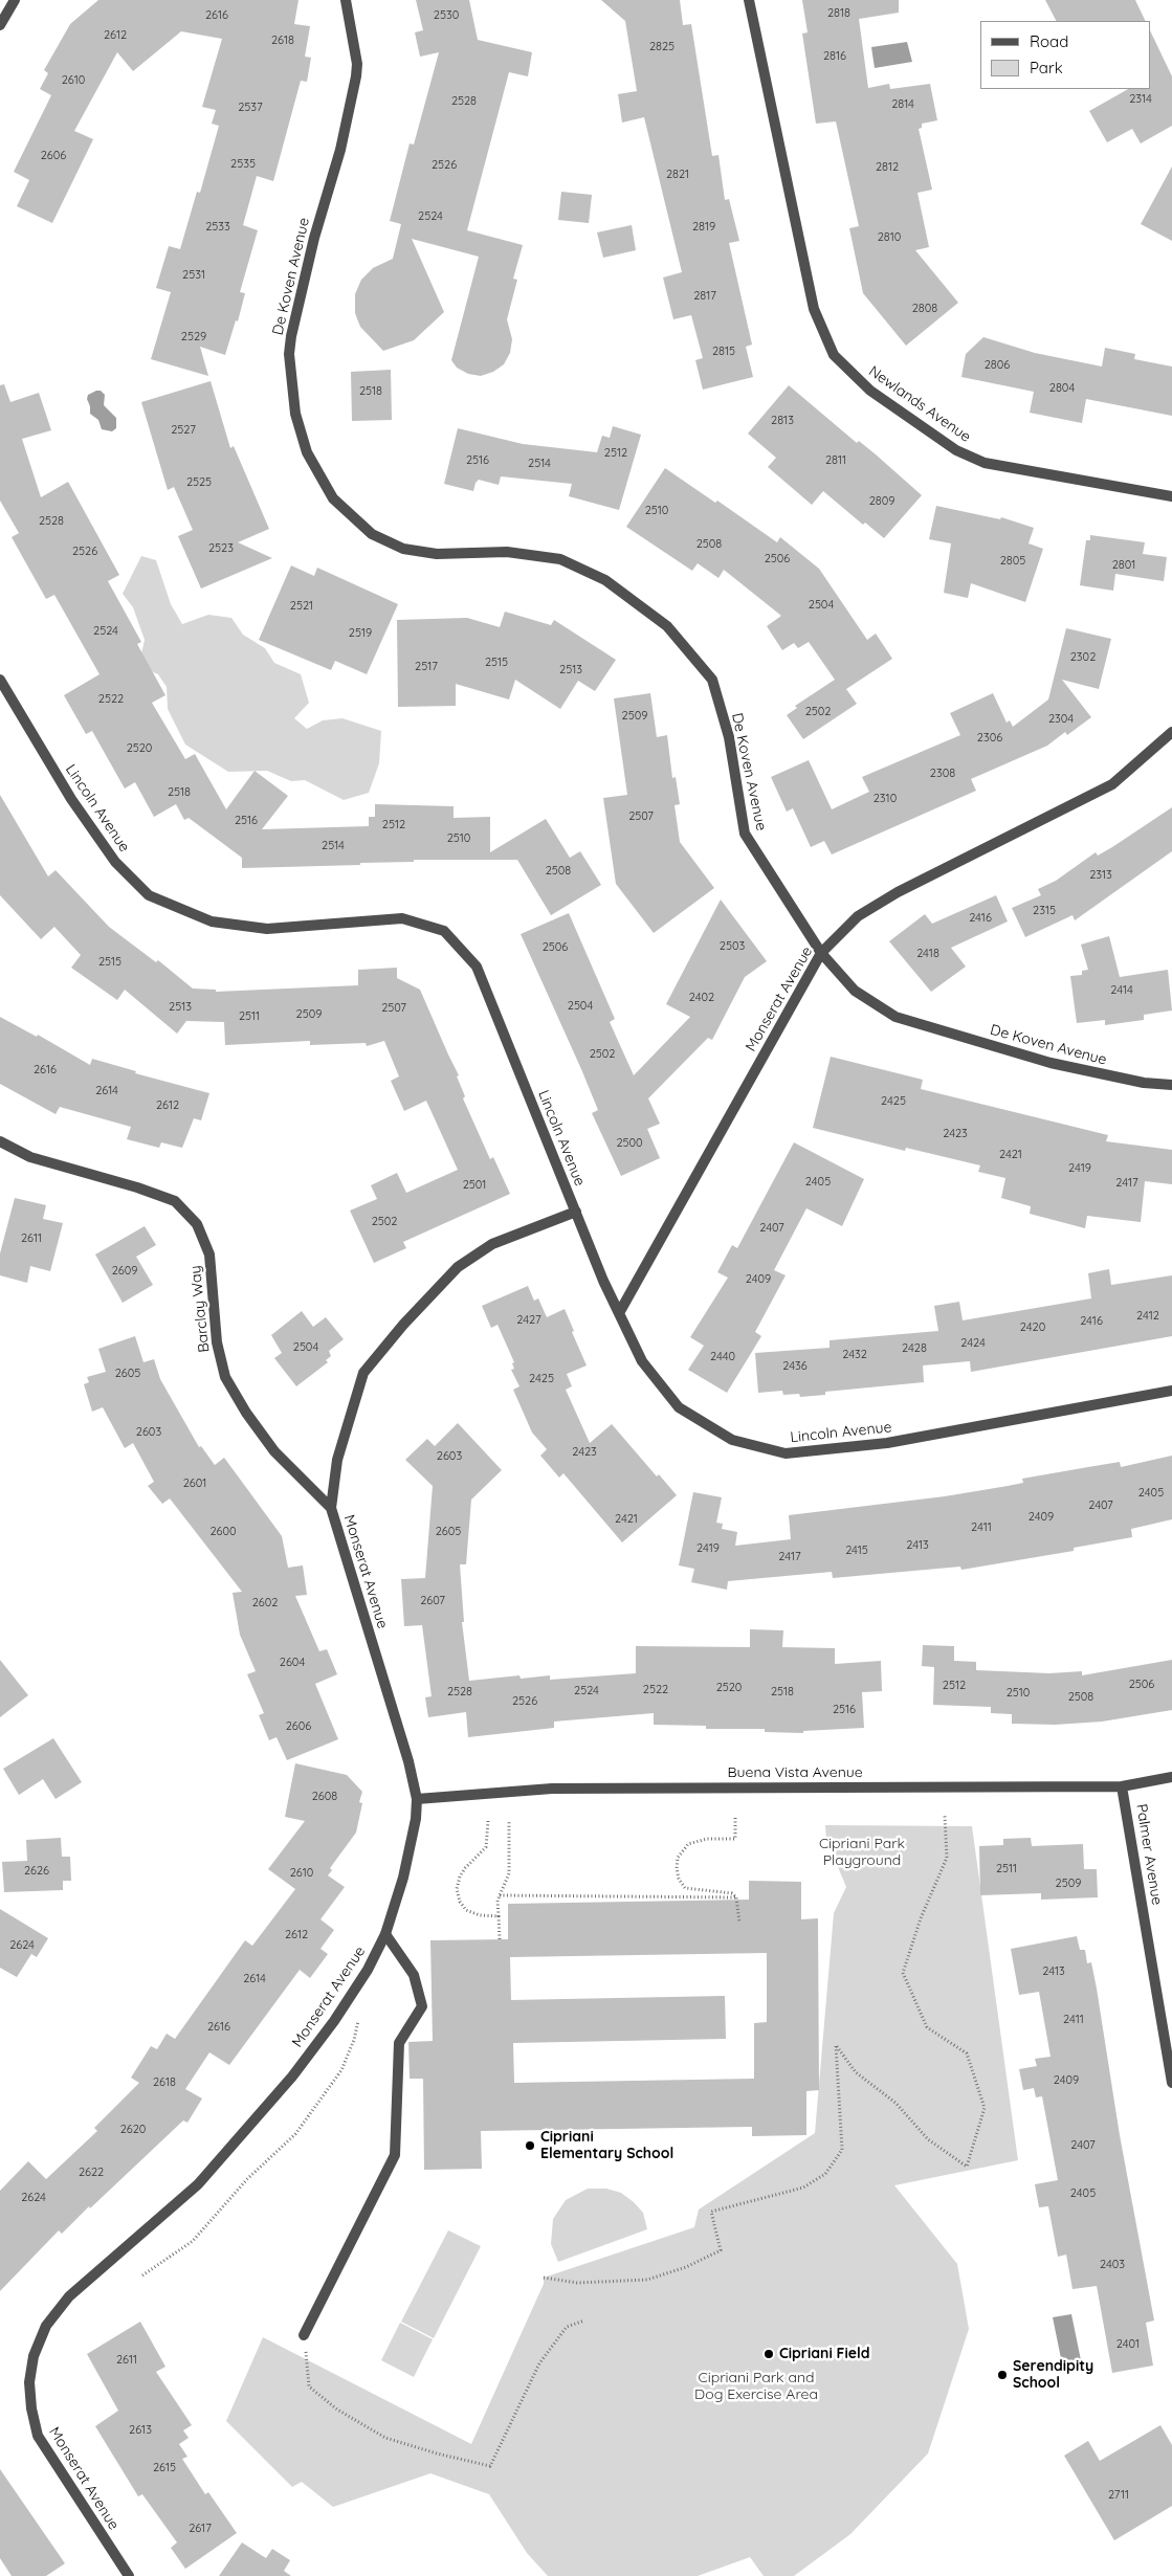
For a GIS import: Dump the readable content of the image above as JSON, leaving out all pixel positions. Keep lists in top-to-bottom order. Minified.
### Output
{"streets":{"street":["De Koven Avenue","Newlands Avenue","Lincoln Avenue","Monserat Avenue","Barclay Way","Buena Vista Avenue","Palmer Avenue"]},"crossings":[["De Koven Avenue","Monserat Avenue"],["Lincoln Avenue","Monserat Avenue"],["Monserat Avenue","Barclay Way"],["Monserat Avenue","Buena Vista Avenue"],["Buena Vista Avenue","Palmer Avenue"]],"parks":["Cipriani Park Playground","Cipriani Park and Dog Exercise Area"],"places":["Cipriani Elementary School","Cipriani Field","Serendipity School"],"house_numbers":["2818","2616","2530","2612","2618","2825","2816","2610","2314","2528","2814","2537","2606","2535","2526","2812","2821","2524","2533","2819","2810","2531","2817","2808","2529","2815","2806","2804","2518","2813","2527","2512","2516","2811","2514","2525","2809","2510","2528","2508","2523","2526","2506","2805","2801","2504","2521","2524","2519","2302","2515","2517","2513","2522","2502","2509","2304","2306","2520","2308","2518","2310","2507","2516","2512","2510","2514","2508","2313","2315","2416","2503","2506","2418","2515","2414","2402","2504","2513","2507","2509","2511","2502","2616","2614","2425","2612","2423","2500","2421","2419","2405","2417","2501","2502","2407","2611","2609","2409","2412","2427","2416","2420","2424","2504","2428","2432","2440","2436","2605","2425","2603","2423","2603","2601","2405","2407","2409","2421","2411","2600","2605","2413","2419","2415","2417","2607","2602","2604","2506","2512","2520","2522","2524","2528","2518","2510","2508","2526","2516","2606","2608","2511","2626","2610","2509","2612","2624","2413","2614","2411","2616","2409","2618","2620","2407","2622","2405","2624","2403","2401","2611","2613","2615","2711","2617"],"legend":["Road","Park"]}
